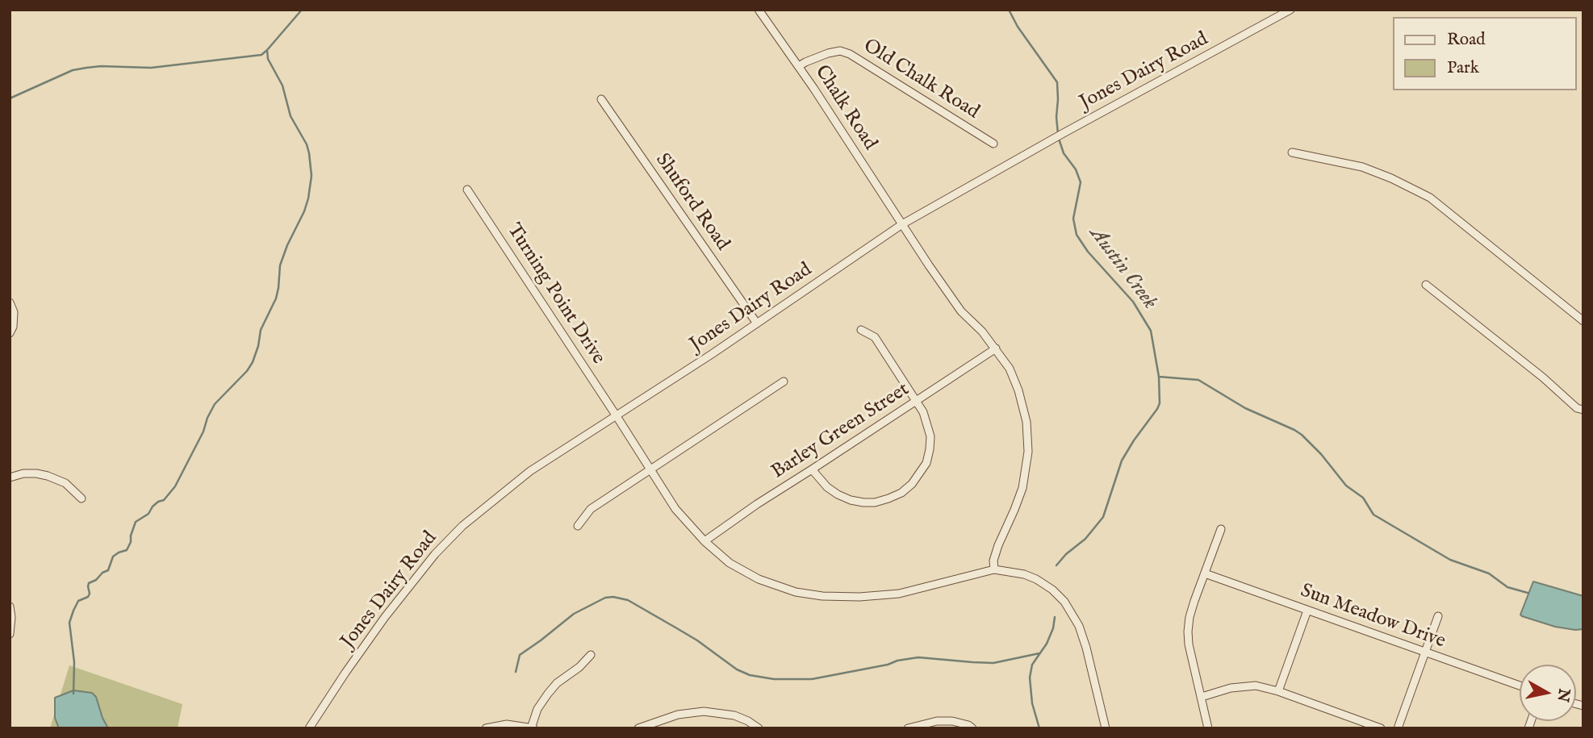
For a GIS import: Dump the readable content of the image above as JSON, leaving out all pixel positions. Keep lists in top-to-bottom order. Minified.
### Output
{"streets":{"street":["Jones Dairy Road","Old Chalk Road","Chalk Road","Shuford Road","Turning Point Drive","Barley Green Street","Sun Meadow Drive"]},"crossings":[["Jones Dairy Road","Chalk Road"],["Jones Dairy Road","Shuford Road"],["Jones Dairy Road","Turning Point Drive"],["Old Chalk Road","Chalk Road"],["Chalk Road","Turning Point Drive"],["Chalk Road","Barley Green Street"],["Turning Point Drive","Barley Green Street"]],"water":["Austin Creek"],"legend":["Road","Park"],"north":"right"}
